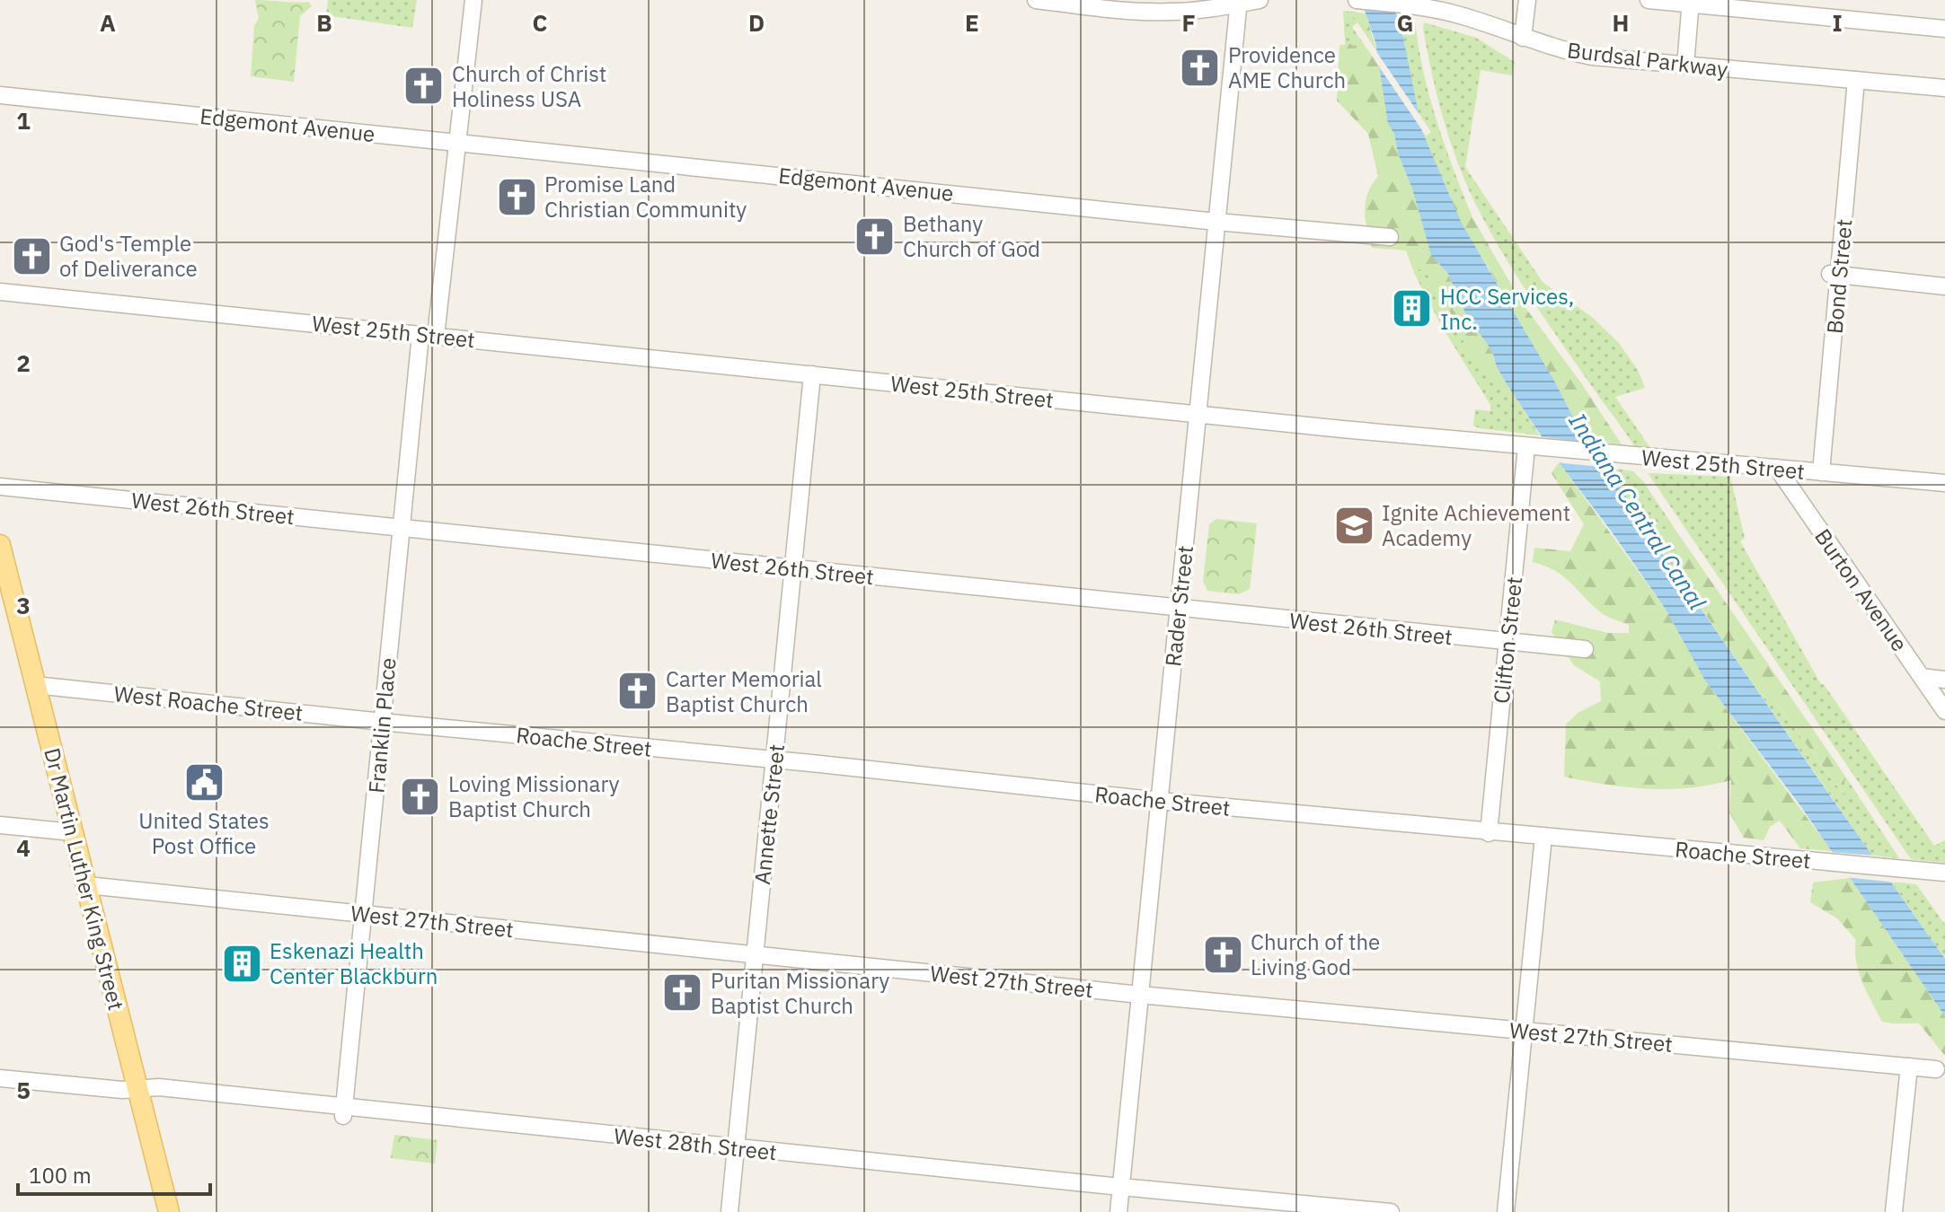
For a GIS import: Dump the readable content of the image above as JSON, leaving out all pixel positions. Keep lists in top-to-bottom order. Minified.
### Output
{"streets":{"main road":["Dr Martin Luther King Street"],"street":["Burdsal Parkway","Edgemont Avenue","Bond Street","West 25th Street","West 26th Street","Burton Avenue","Rader Street","Clifton Street","West Roache Street","Franklin Place","Roache Street","Annette Street","West 27th Street","West 28th Street"]},"crossings":[["Burdsal Parkway","Bond Street"],["Edgemont Avenue","Rader Street"],["Edgemont Avenue","Franklin Place"],["Bond Street","West 25th Street"],["West 25th Street","Burton Avenue"],["West 25th Street","Rader Street"],["West 25th Street","Clifton Street"],["West 25th Street","Franklin Place"],["West 25th Street","Annette Street"],["West 26th Street","Rader Street"],["West 26th Street","Clifton Street"],["West 26th Street","Franklin Place"],["West 26th Street","Annette Street"],["Rader Street","Roache Street"],["Rader Street","West 27th Street"],["Rader Street","West 28th Street"],["Clifton Street","Roache Street"],["West Roache Street","Franklin Place"],["West Roache Street","Roache Street"],["West Roache Street","Dr Martin Luther King Street"],["Franklin Place","Roache Street"],["Franklin Place","West 27th Street"],["Franklin Place","West 28th Street"],["Roache Street","Annette Street"],["Annette Street","West 27th Street"],["Annette Street","West 28th Street"],["Dr Martin Luther King Street","West 27th Street"],["Dr Martin Luther King Street","West 28th Street"]],"water":["Indiana Central Canal"],"places":{"church":["Providence AME Church","Church of Christ Holiness USA","Promise Land Christian Community","Bethany Church of God","God's Temple of Deliverance","Carter Memorial Baptist Church","Loving Missionary Baptist Church","Church of the Living God","Puritan Missionary Baptist Church"],"building":["HCC Services, Inc.","Eskenazi Health Center Blackburn"],"school or university":["Ignite Achievement Academy"],"public building":["United States Post Office"]},"scale_bar":"100 m","grid":{"columns":["A","B","C","D","E","F","G","H","I"],"rows":["1","2","3","4","5"]}}
